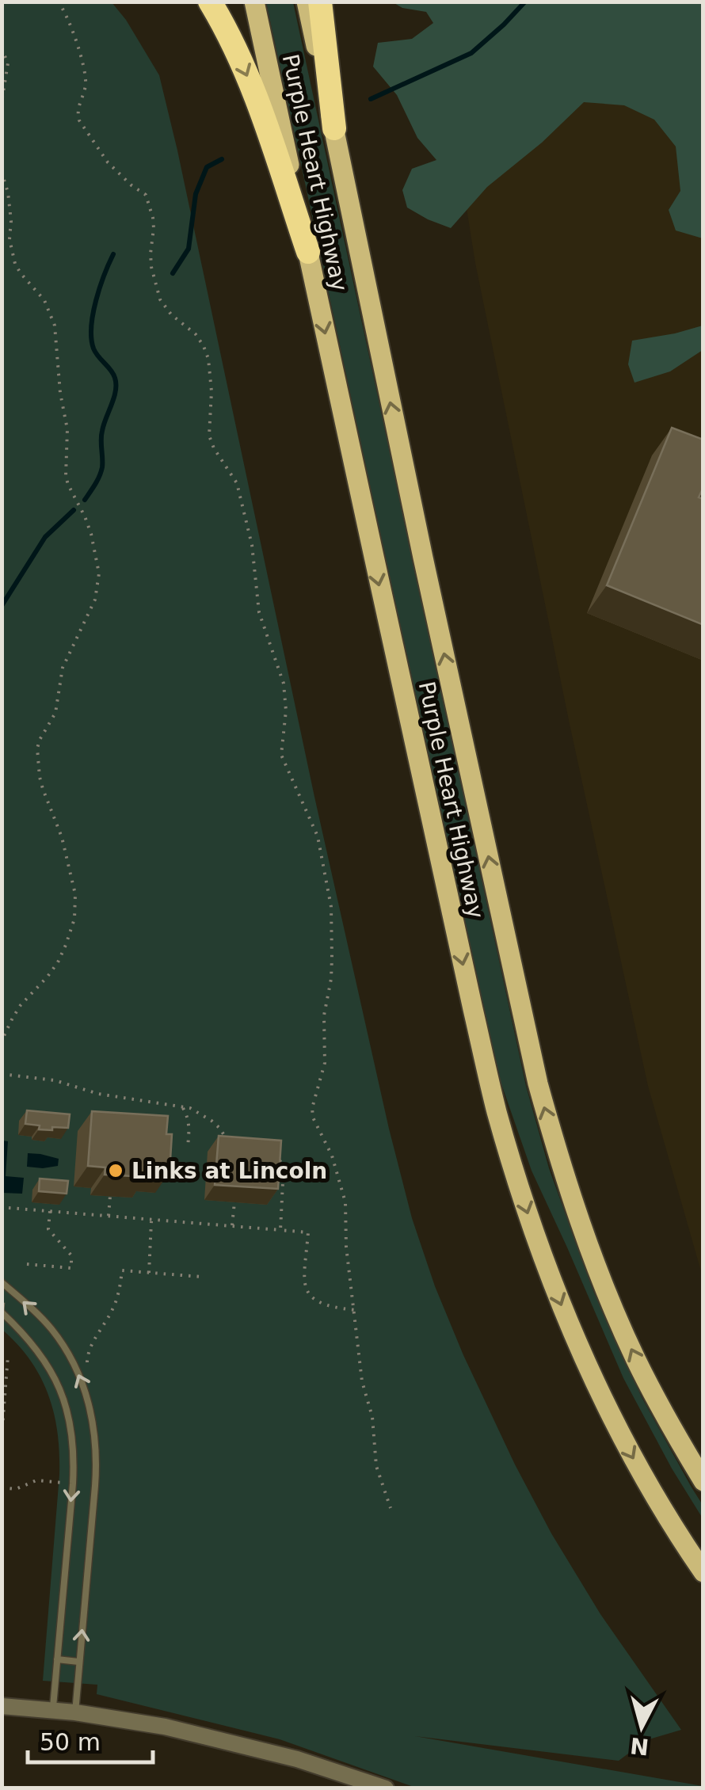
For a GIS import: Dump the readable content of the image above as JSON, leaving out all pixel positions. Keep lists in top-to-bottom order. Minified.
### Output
{"streets":{"main road":["Purple Heart Highway"]},"places":["Links at Lincoln"],"scale_bar":"50 m","north":"bottom"}
